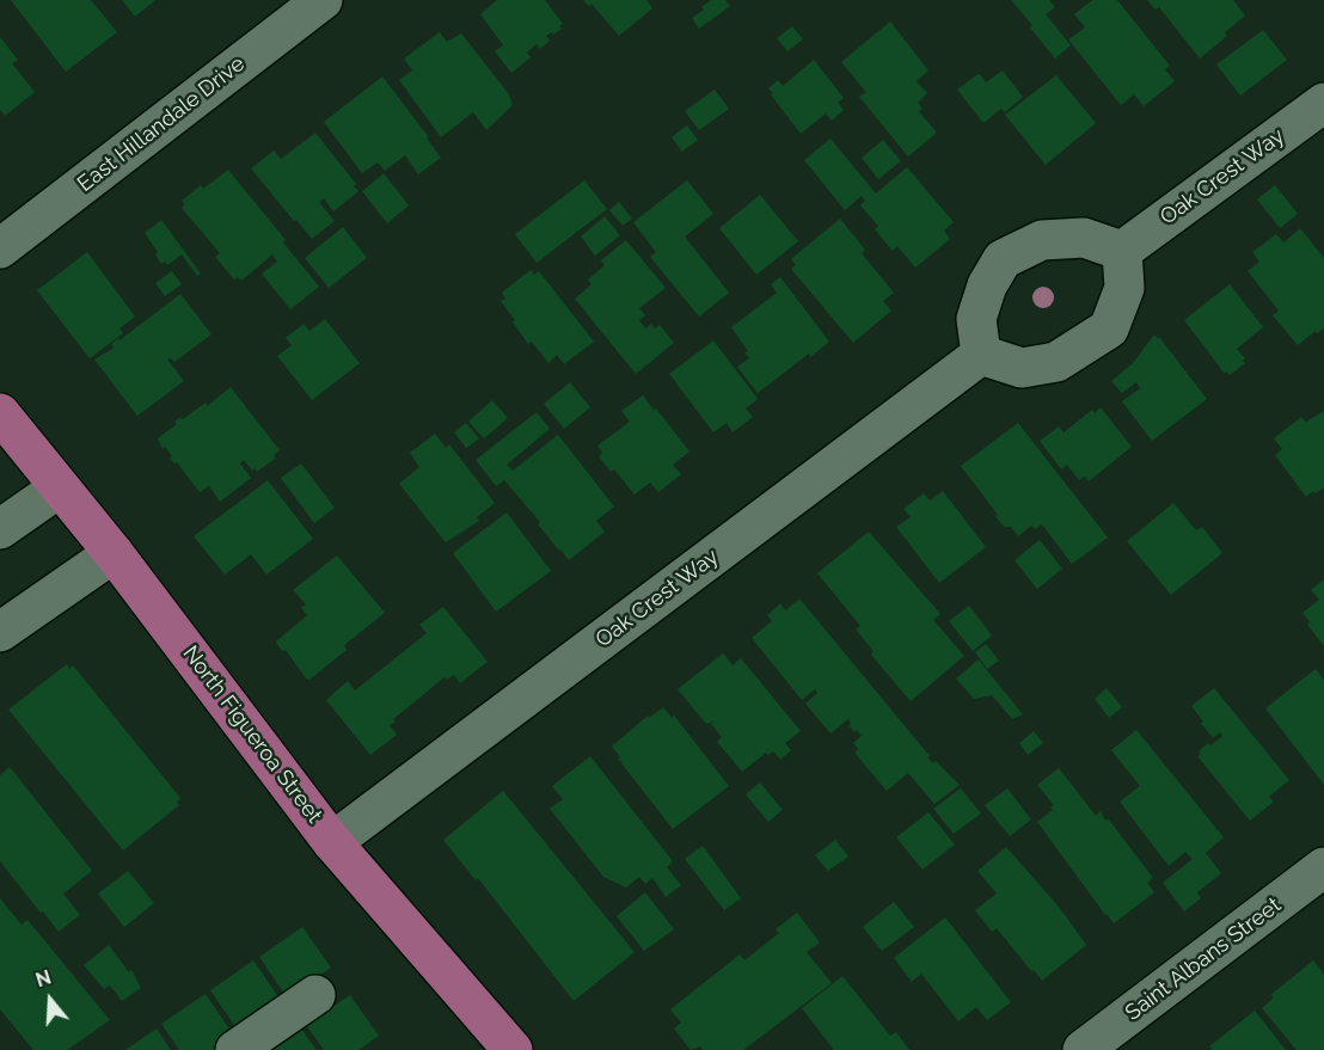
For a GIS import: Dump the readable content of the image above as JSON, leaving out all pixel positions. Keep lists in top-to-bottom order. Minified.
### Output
{"streets":{"main road":["North Figueroa Street"],"street":["East Hillandale Drive","Oak Crest Way","Saint Albans Street"]},"crossings":[["Oak Crest Way","North Figueroa Street"]],"north":"top"}
